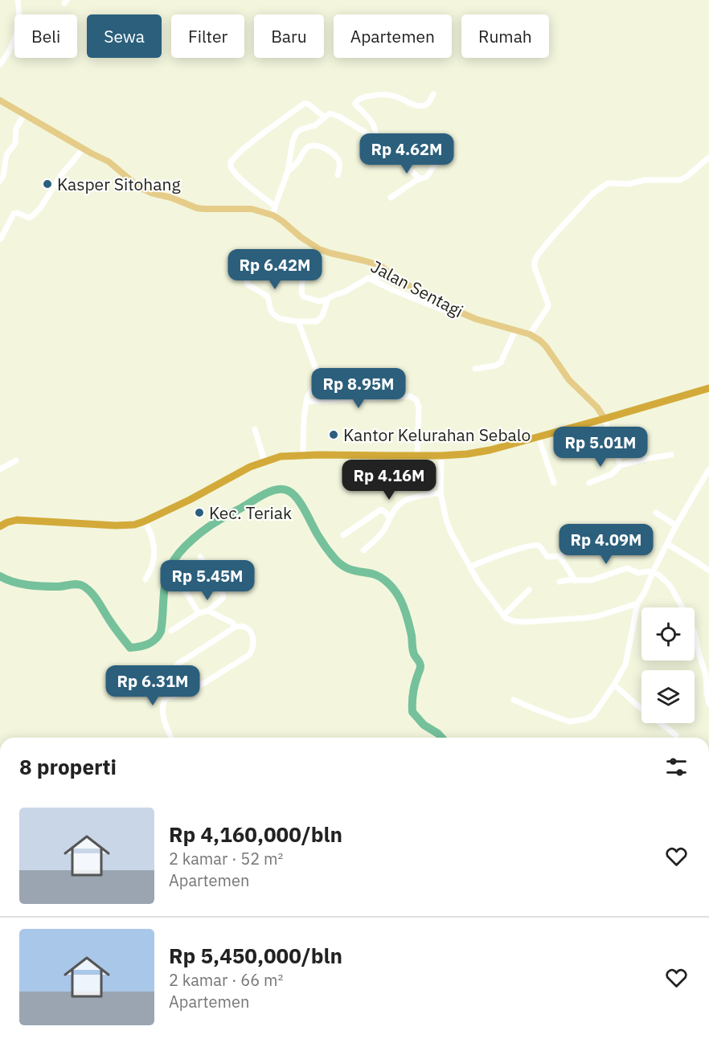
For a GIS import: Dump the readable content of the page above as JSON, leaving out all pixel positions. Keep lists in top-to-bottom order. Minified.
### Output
{"streets":{"main road":["Jalan Sentagi"]},"places":["Kasper Sitohang","Kantor Kelurahan Sebalo","Kec. Teriak"],"page":{"chip":["Beli","Sewa","Filter","Baru","Apartemen","Rumah"],"price":["Rp 4.62M","Rp 6.42M","Rp 8.95M","Rp 5.01M","Rp 4.16M","Rp 4.09M","Rp 5.45M","Rp 6.31M"],"heading":"8 properti","list":[{"name":"Rp 4,160,000/bln","note":"2 kamar · 52 m² · Apartemen"},{"name":"Rp 5,450,000/bln","note":"2 kamar · 66 m² · Apartemen"}]}}
